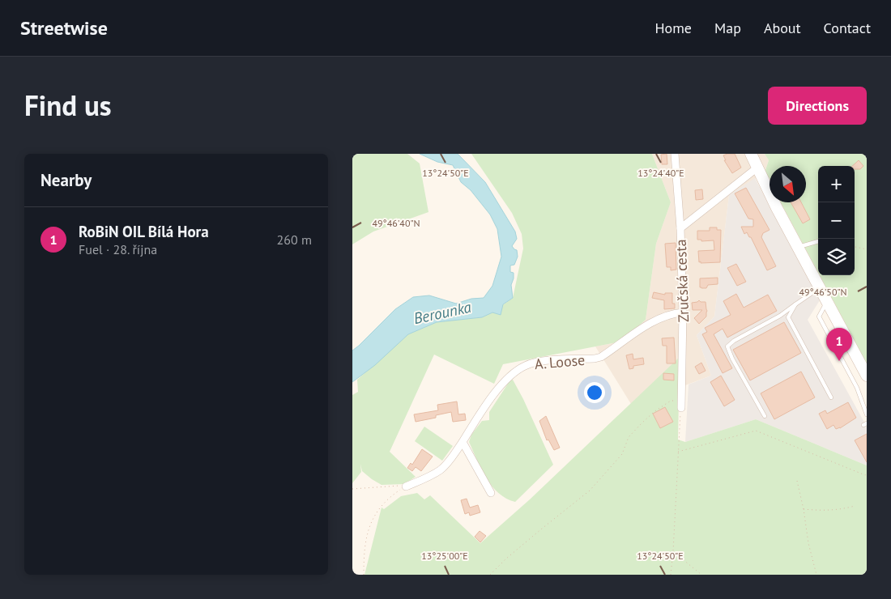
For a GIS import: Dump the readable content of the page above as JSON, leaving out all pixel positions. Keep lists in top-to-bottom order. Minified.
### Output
{"streets":{"street":["Zručská cesta","A. Loose"]},"crossings":[["Zručská cesta","A. Loose"]],"water":["Berounka"],"north":"bottom right","page":{"header":"Streetwise","nav":["Home","Map","About","Contact"],"title":"Find us","buttons":"Directions","heading":"Nearby","map_buttons":["+","−"],"list":[{"mark":"1","name":"RoBiN OIL Bílá Hora","note":"Fuel · 28. října","value":"260 m"}],"pins":"1"},"coordinates":["13°24'50\"E","13°24'40\"E","49°46'40\"N","49°46'50\"N","13°25'00\"E"]}
